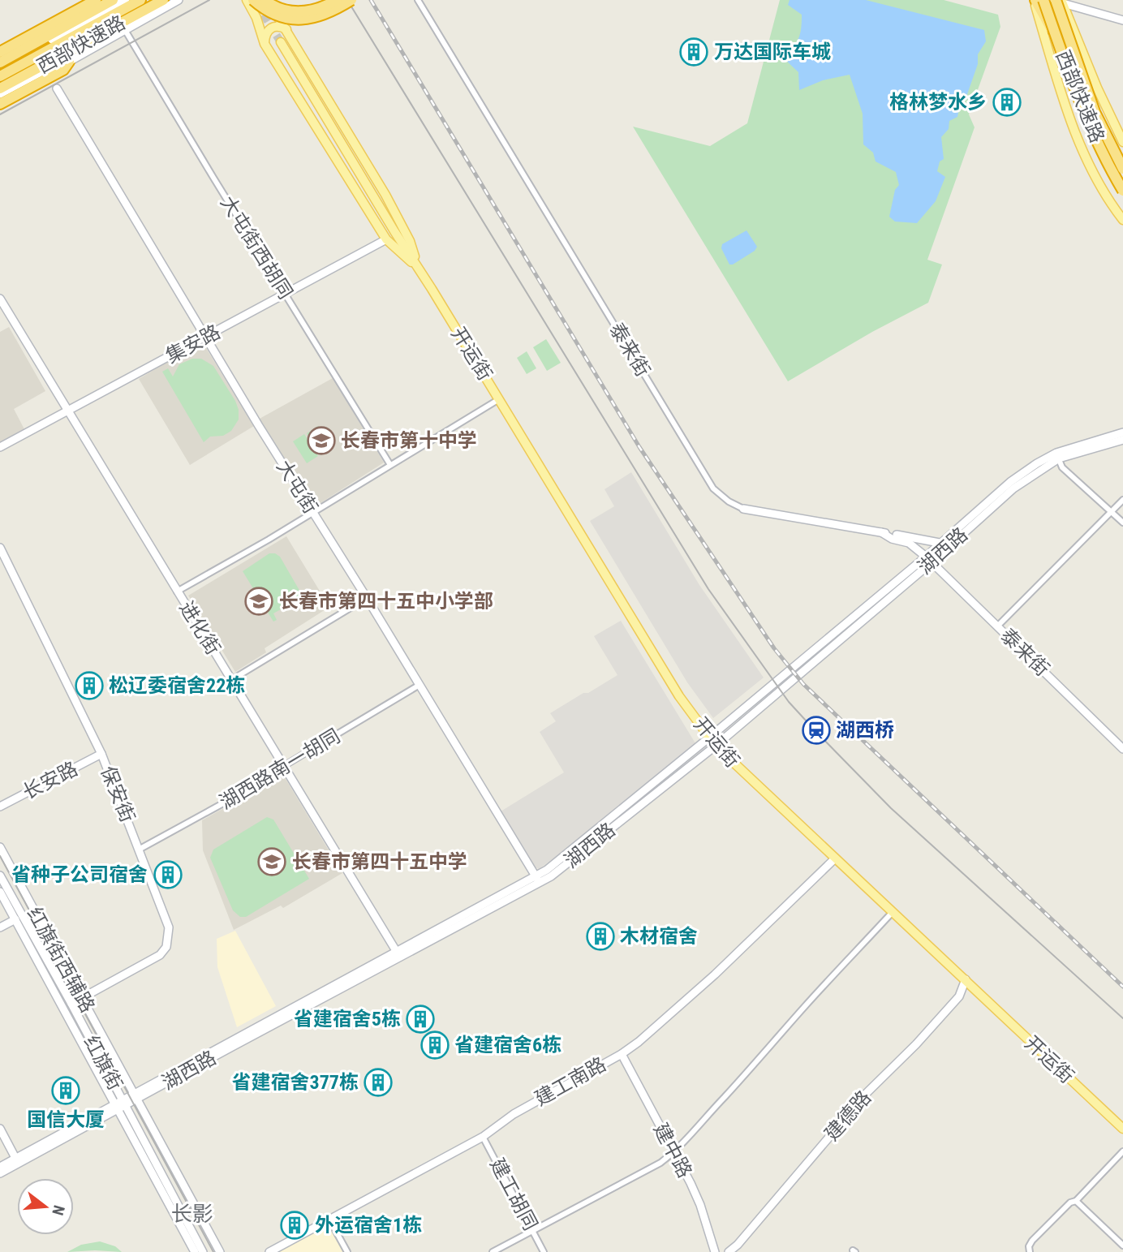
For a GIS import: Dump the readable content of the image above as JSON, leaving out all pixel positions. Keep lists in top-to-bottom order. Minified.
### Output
{"streets":{"highway":["西部快速路"],"main road":["开运街"],"street":["大屯街西胡同","集安路","泰来街","大屯街","湖西路","进化街","湖西路南一胡同","长安路","保安街","红旗街西辅路","红旗街","建工南路","建德路","建中路","建工胡同"]},"crossings":[["大屯街西胡同","集安路"],["集安路","开运街"],["集安路","大屯街"],["集安路","进化街"],["泰来街","湖西路"],["开运街","湖西路"],["开运街","建工南路"],["开运街","建德路"],["大屯街","湖西路"],["大屯街","湖西路南一胡同"],["湖西路","进化街"],["湖西路","红旗街西辅路"],["湖西路","红旗街"],["进化街","湖西路南一胡同"],["湖西路南一胡同","保安街"],["长安路","保安街"],["保安街","红旗街西辅路"],["保安街","红旗街"],["建工南路","建中路"],["建工南路","建工胡同"]],"districts":["长影"],"places":{"building":["万达国际车城","格林梦水乡","松辽委宿舍22栋","省种子公司宿舍","木材宿舍","省建宿舍5栋","省建宿舍6栋","省建宿舍377栋","国信大厦","外运宿舍1栋"],"school or university":["长春市第十中学","长春市第四十五中小学部","长春市第四十五中学"],"station":["湖西桥"]},"north":"right"}
